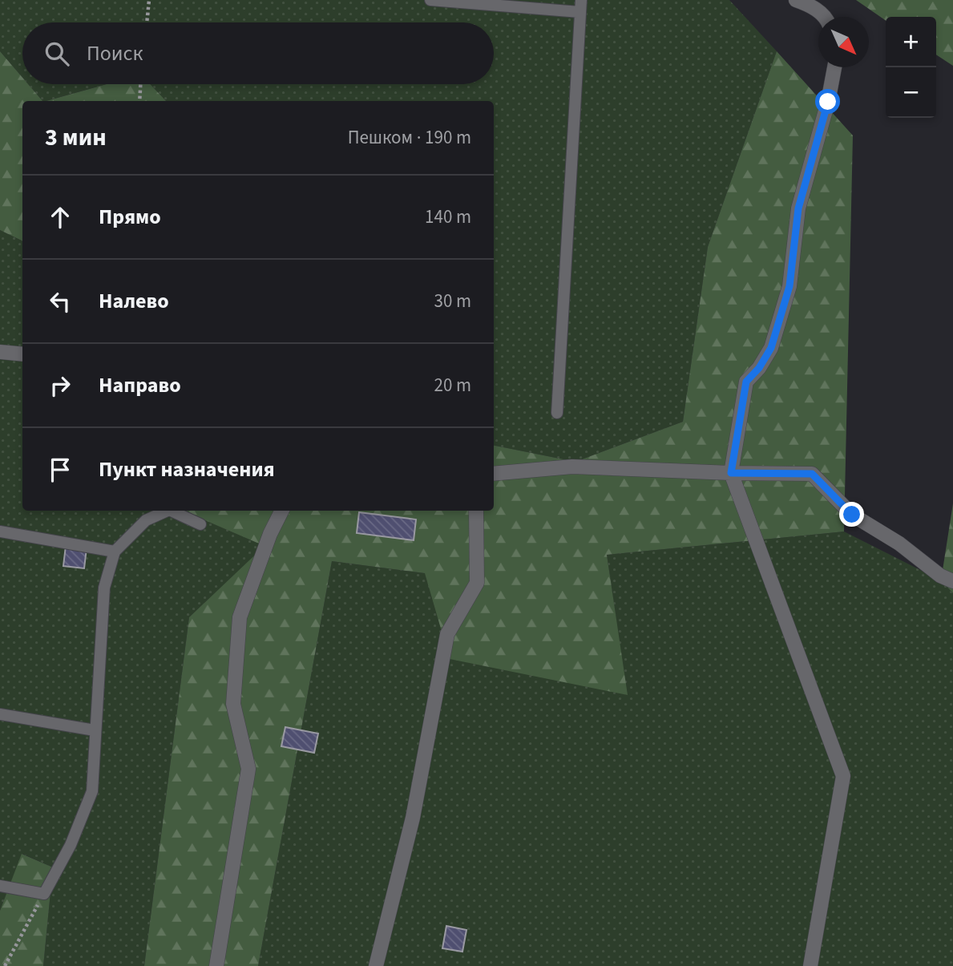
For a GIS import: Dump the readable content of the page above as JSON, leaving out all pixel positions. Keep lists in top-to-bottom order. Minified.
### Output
{"north":"bottom right","page":{"map_buttons":["+","−"],"search":"Поиск","heading":["3 мин","Пешком · 190 m"],"list":[["Прямо","140 m"],["Налево","30 m"],["Направо","20 m"],"Пункт назначения"]}}
